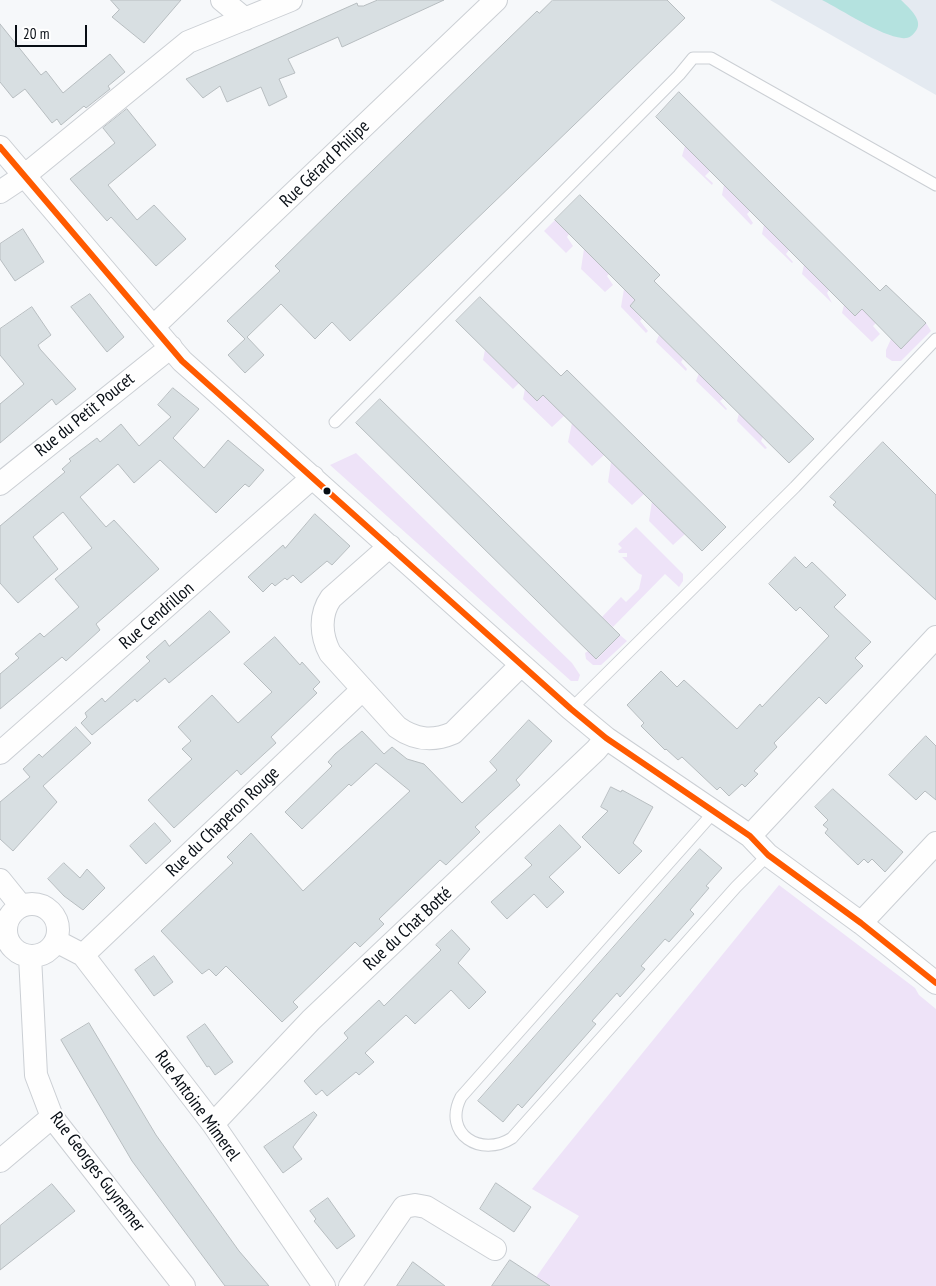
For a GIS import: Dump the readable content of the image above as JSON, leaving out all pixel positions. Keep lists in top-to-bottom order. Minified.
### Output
{"streets":{"street":["Rue Gérard Philipe","Rue du Petit Poucet","Rue Cendrillon","Rue du Chaperon Rouge","Rue du Chat Botté","Rue Antoine Mimerel","Rue Georges Guynemer"]},"crossings":[["Rue du Chaperon Rouge","Rue Antoine Mimerel"],["Rue du Chat Botté","Rue Antoine Mimerel"],["Rue Antoine Mimerel","Rue Georges Guynemer"]],"scale_bar":"20 m"}
